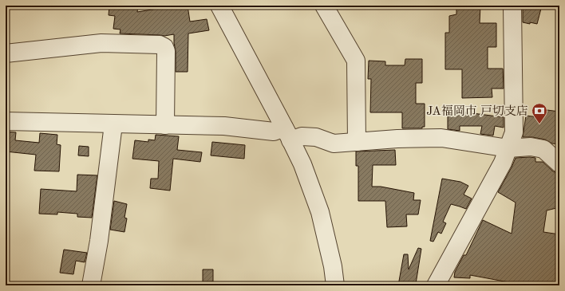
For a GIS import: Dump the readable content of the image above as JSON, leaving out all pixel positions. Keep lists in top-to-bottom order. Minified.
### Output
{"places":{"bank":["JA福岡市 戸切支店"]}}
